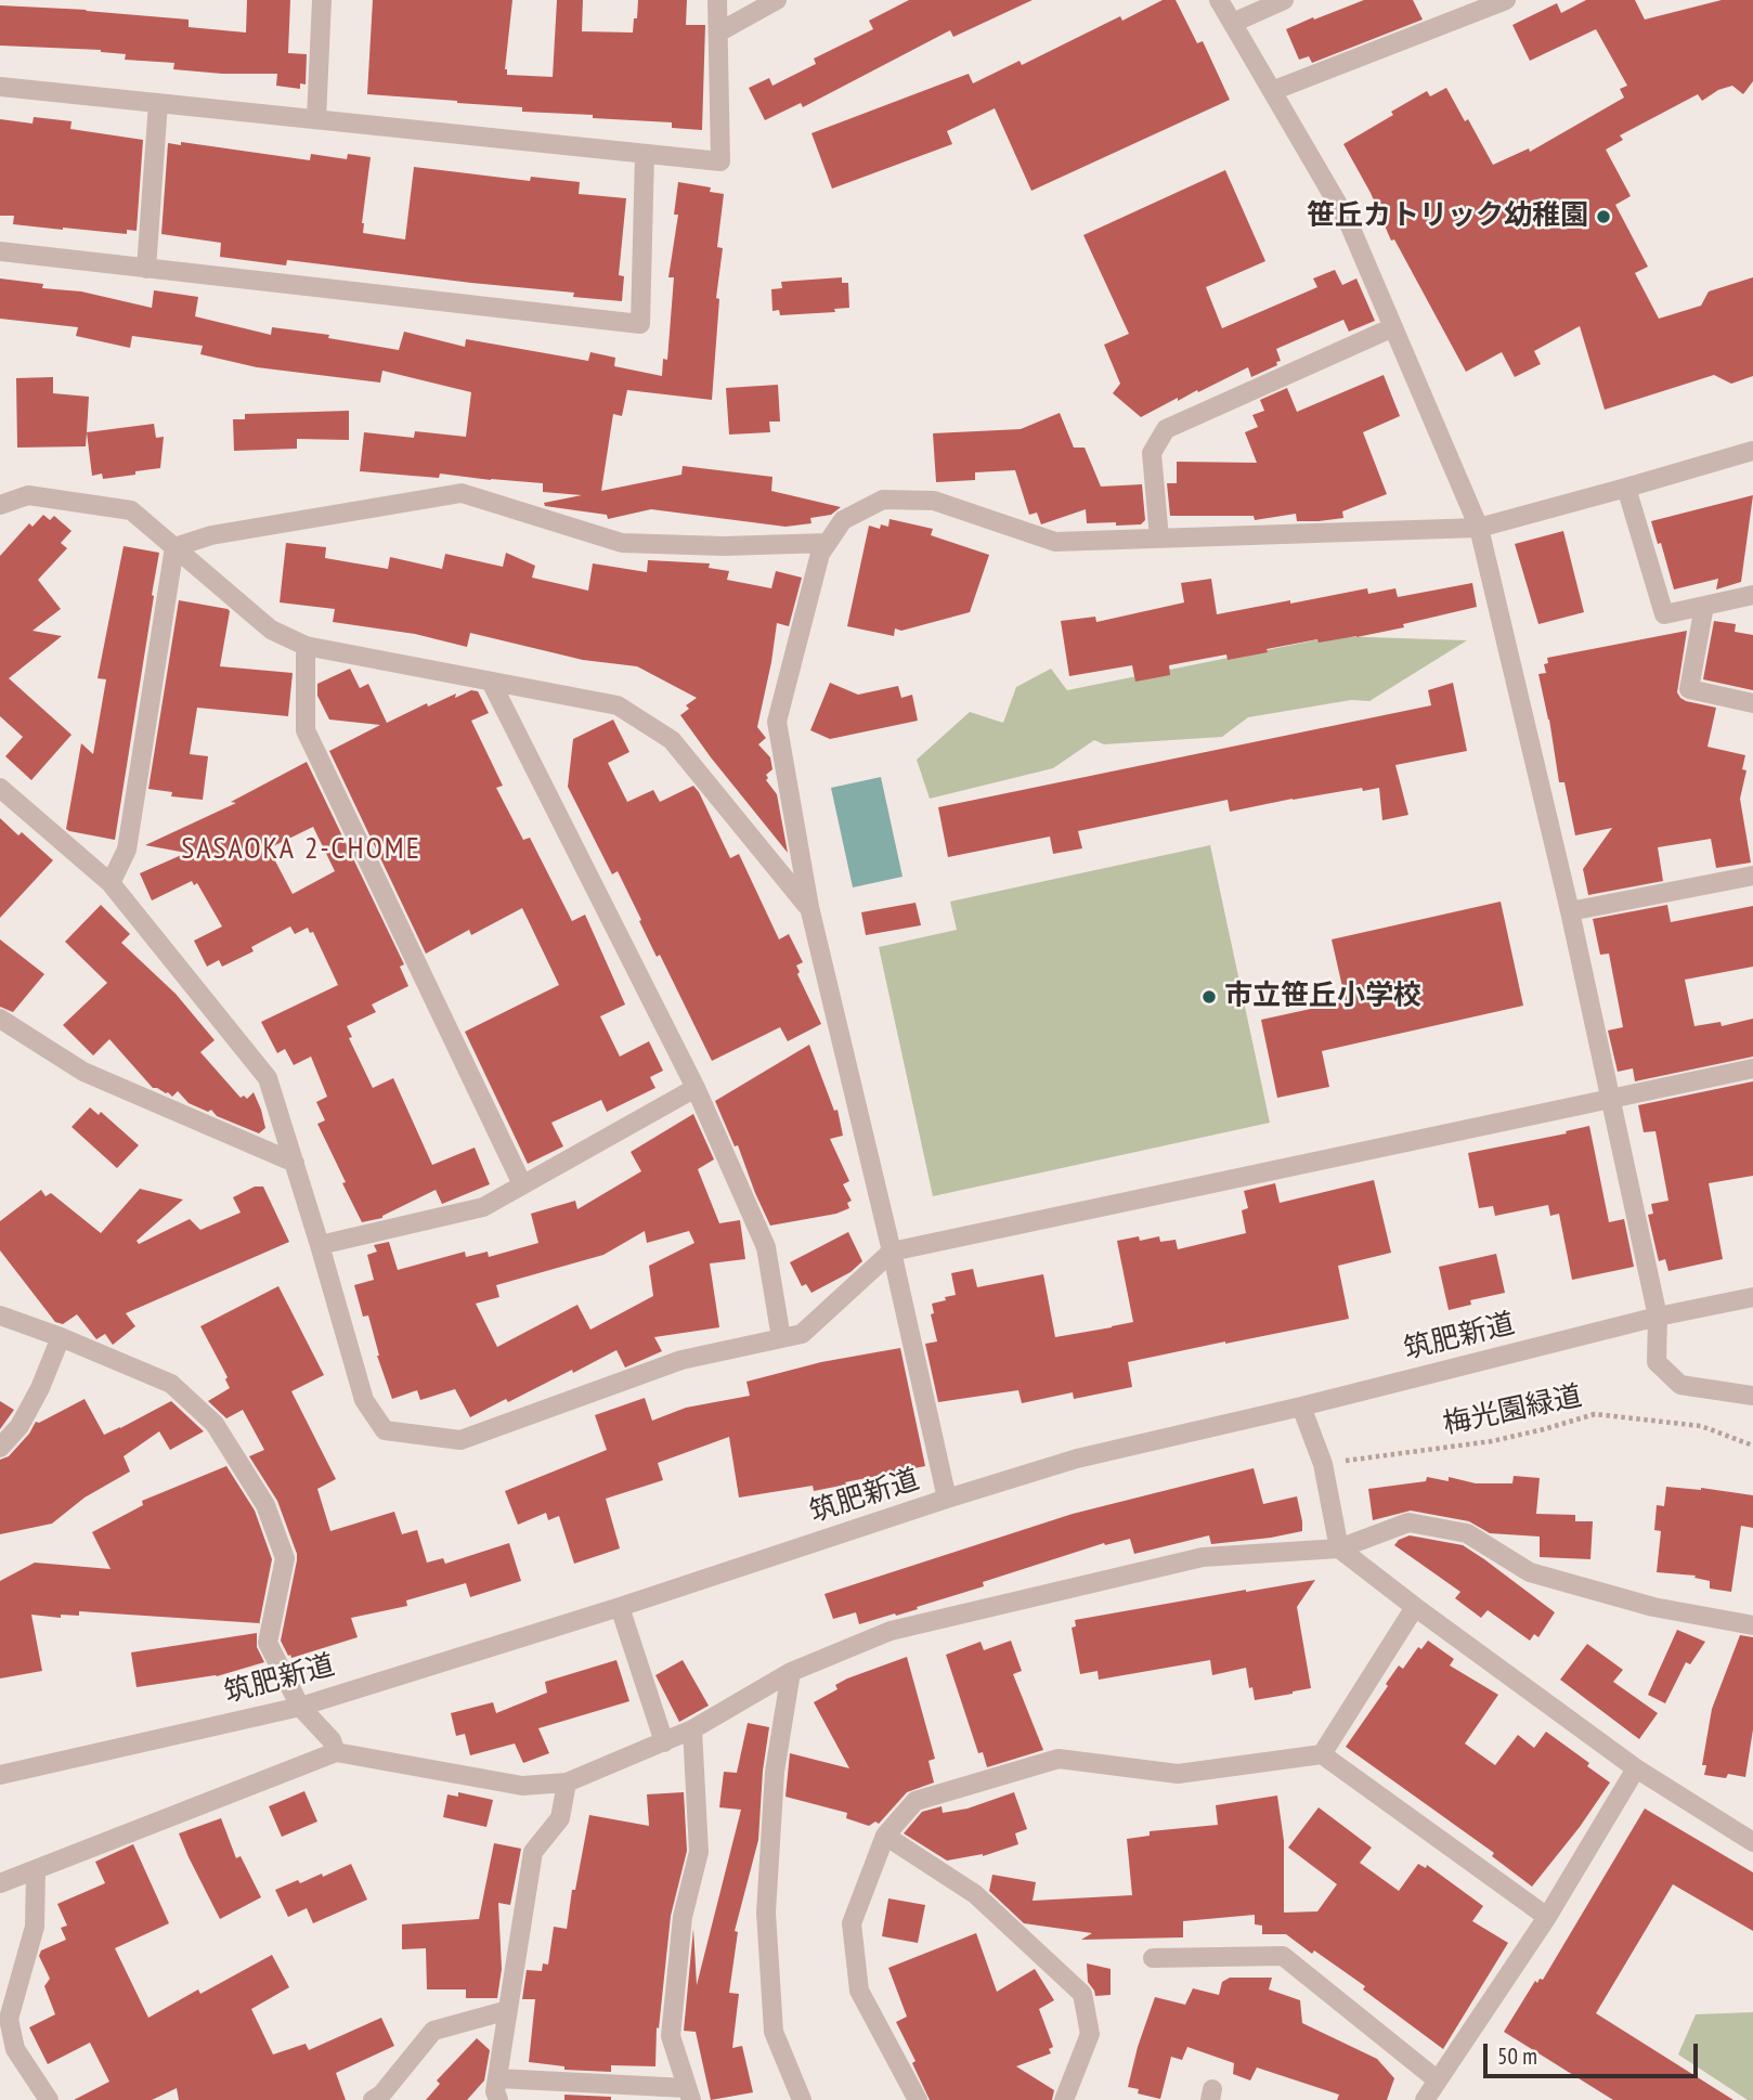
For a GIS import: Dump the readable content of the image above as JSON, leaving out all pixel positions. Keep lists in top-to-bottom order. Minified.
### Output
{"streets":{"street":["筑肥新道"],"path":["梅光園緑道"]},"districts":["SASAOKA 2-CHOME"],"places":["笹丘カトリック幼稚園","市立笹丘小学校"],"scale_bar":"50 m"}
